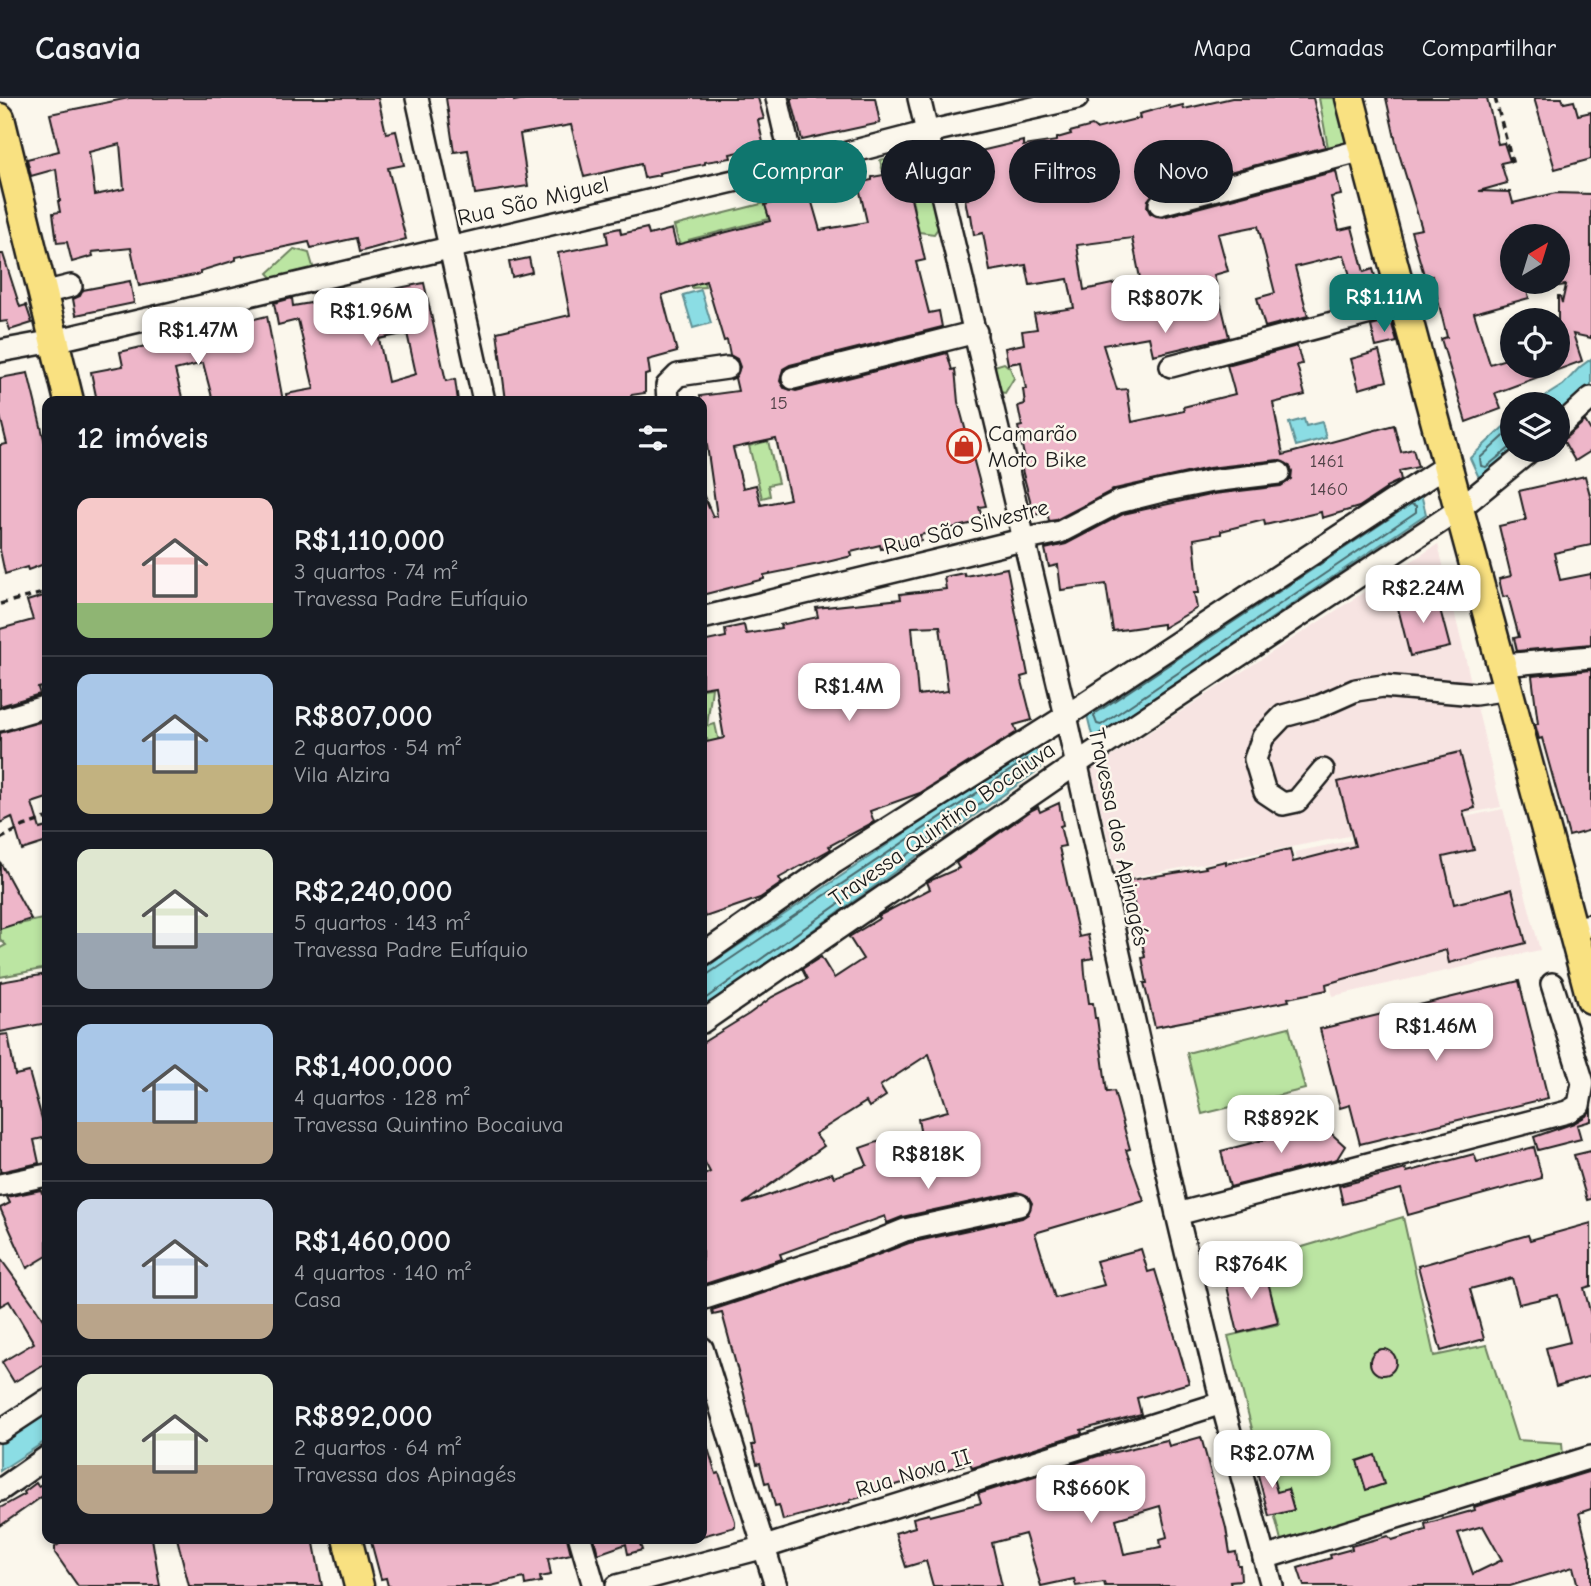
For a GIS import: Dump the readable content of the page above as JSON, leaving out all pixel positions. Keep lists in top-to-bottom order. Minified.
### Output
{"streets":{"street":["Rua São Miguel","Rua São Silvestre","Travessa Quintino Bocaiuva","Travessa dos Apinagés","Rua Nova II"]},"crossings":[["Rua São Miguel","Travessa dos Apinagés"],["Rua São Silvestre","Travessa dos Apinagés"],["Travessa Quintino Bocaiuva","Travessa dos Apinagés"],["Travessa dos Apinagés","Rua Nova II"]],"places":{"shop":["Camarão Moto Bike"]},"house_numbers":["15","1461","1460"],"north":"top right","page":{"header":"Casavia","nav":["Mapa","Camadas","Compartilhar"],"chip":["Comprar","Alugar","Filtros","Novo"],"price":["R$1.11M","R$807K","R$1.96M","R$1.47M","R$2.24M","R$1.4M","R$1.46M","R$892K","R$818K","R$764K","R$2.07M","R$660K"],"heading":"12 imóveis","list":[{"name":"R$1,110,000","note":"3 quartos · 74 m² · Travessa Padre Eutíquio"},{"name":"R$807,000","note":"2 quartos · 54 m² · Vila Alzira"},{"name":"R$2,240,000","note":"5 quartos · 143 m² · Travessa Padre Eutíquio"},{"name":"R$1,400,000","note":"4 quartos · 128 m² · Travessa Quintino Bocaiuva"},{"name":"R$1,460,000","note":"4 quartos · 140 m² · Casa"},{"name":"R$892,000","note":"2 quartos · 64 m² · Travessa dos Apinagés"}]}}
